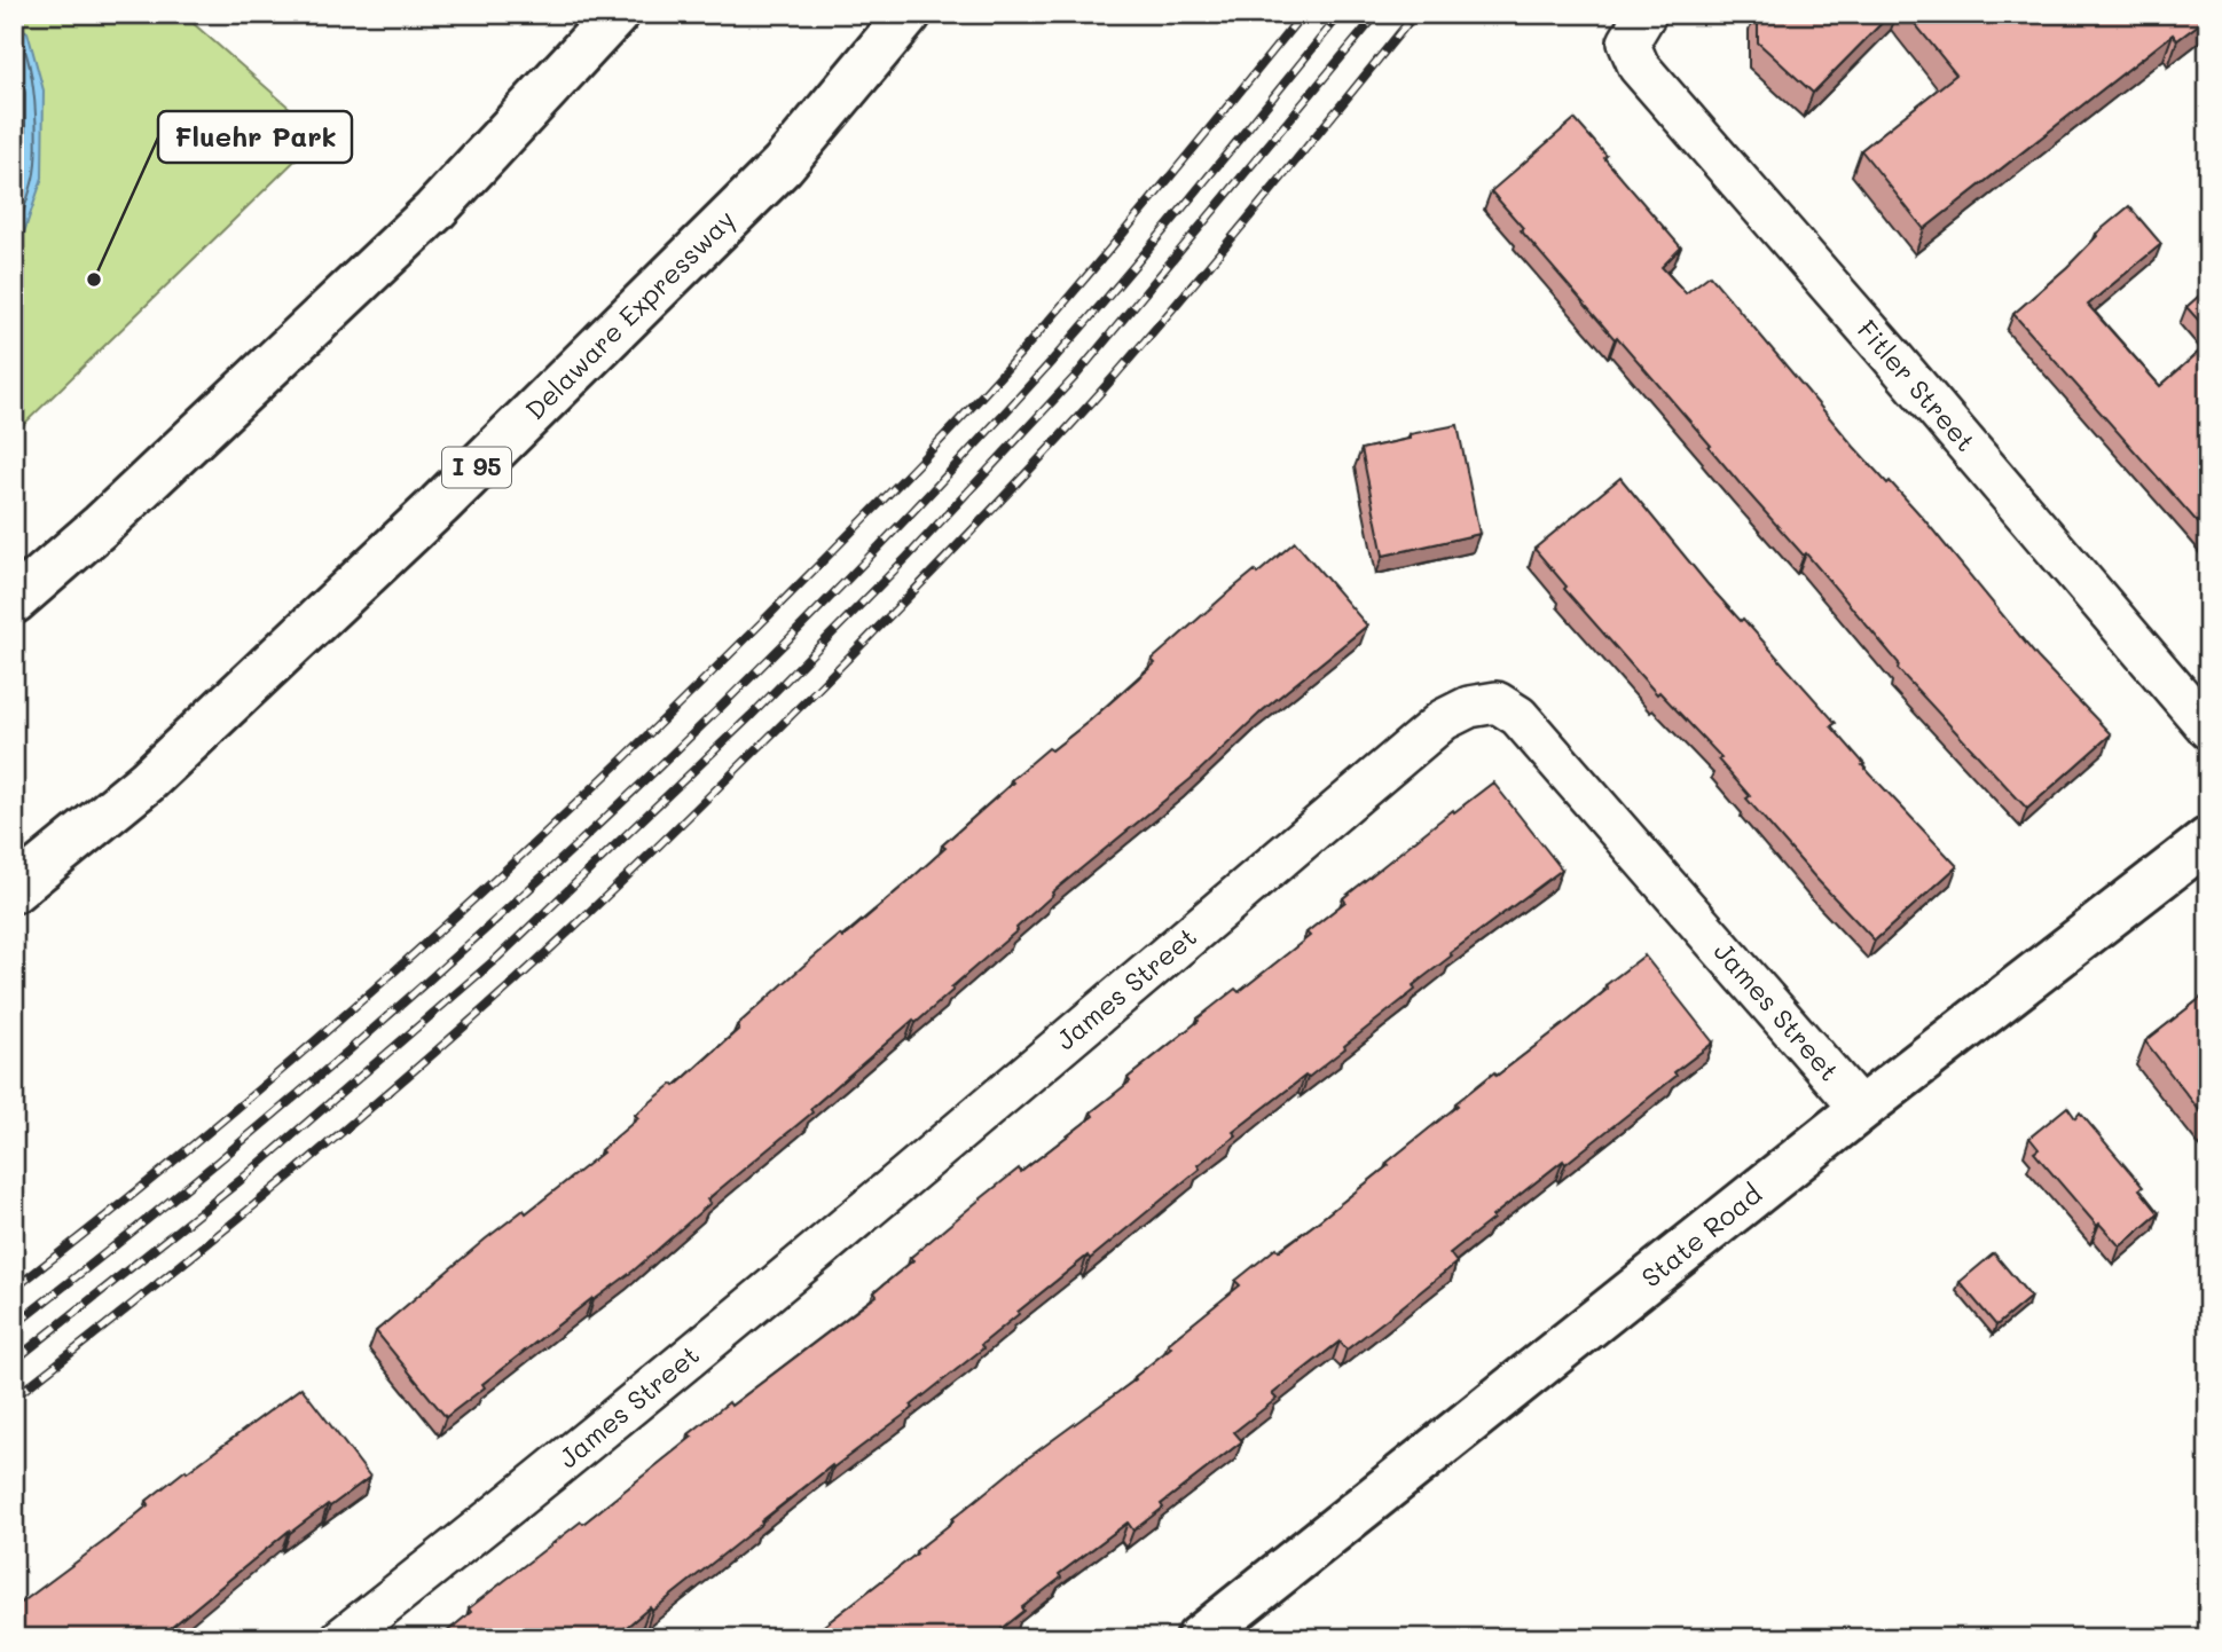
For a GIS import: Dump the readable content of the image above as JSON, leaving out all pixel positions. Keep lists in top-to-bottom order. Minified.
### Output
{"streets":{"main road":["Delaware Expressway","I 95","State Road"],"street":["Fitler Street","James Street"]},"crossings":[["James Street","State Road"]],"places":["Fluehr Park"]}
